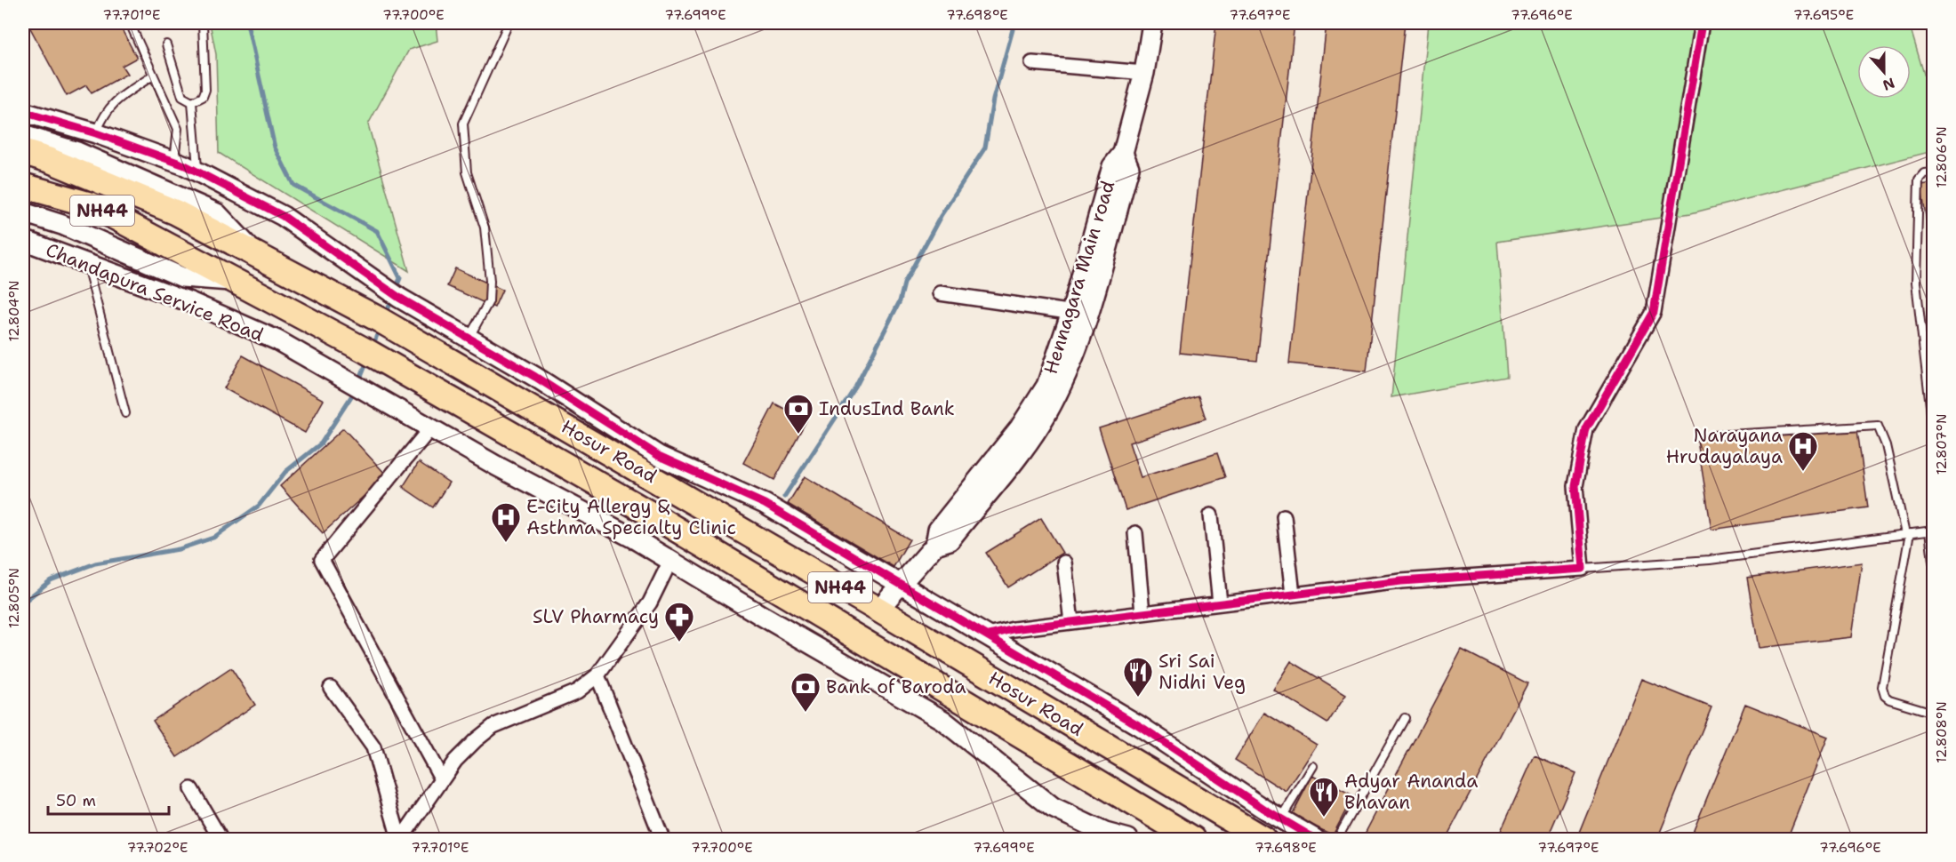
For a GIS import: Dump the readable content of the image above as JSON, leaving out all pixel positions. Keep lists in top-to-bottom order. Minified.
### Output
{"streets":{"highway":["NH44","Hosur Road"],"street":["Hennagara Main road","Chandapura Service Road"]},"crossings":[["NH44","Hosur Road"],["Hennagara Main road","Hosur Road"]],"places":{"bank":["IndusInd Bank","Bank of Baroda"],"hospital":["Narayana Hrudayalaya","E-City Allergy & Asthma Specialty Clinic"],"pharmacy":["SLV Pharmacy"],"restaurant":["Sri Sai Nidhi Veg","Adyar Ananda Bhavan"]},"scale_bar":"50 m","north":"bottom","coordinates":["77.701°E","77.700°E","77.699°E","77.698°E","77.697°E","77.696°E","77.695°E","12.806°N","12.804°N","12.807°N","12.805°N","12.808°N","77.702°E"]}
